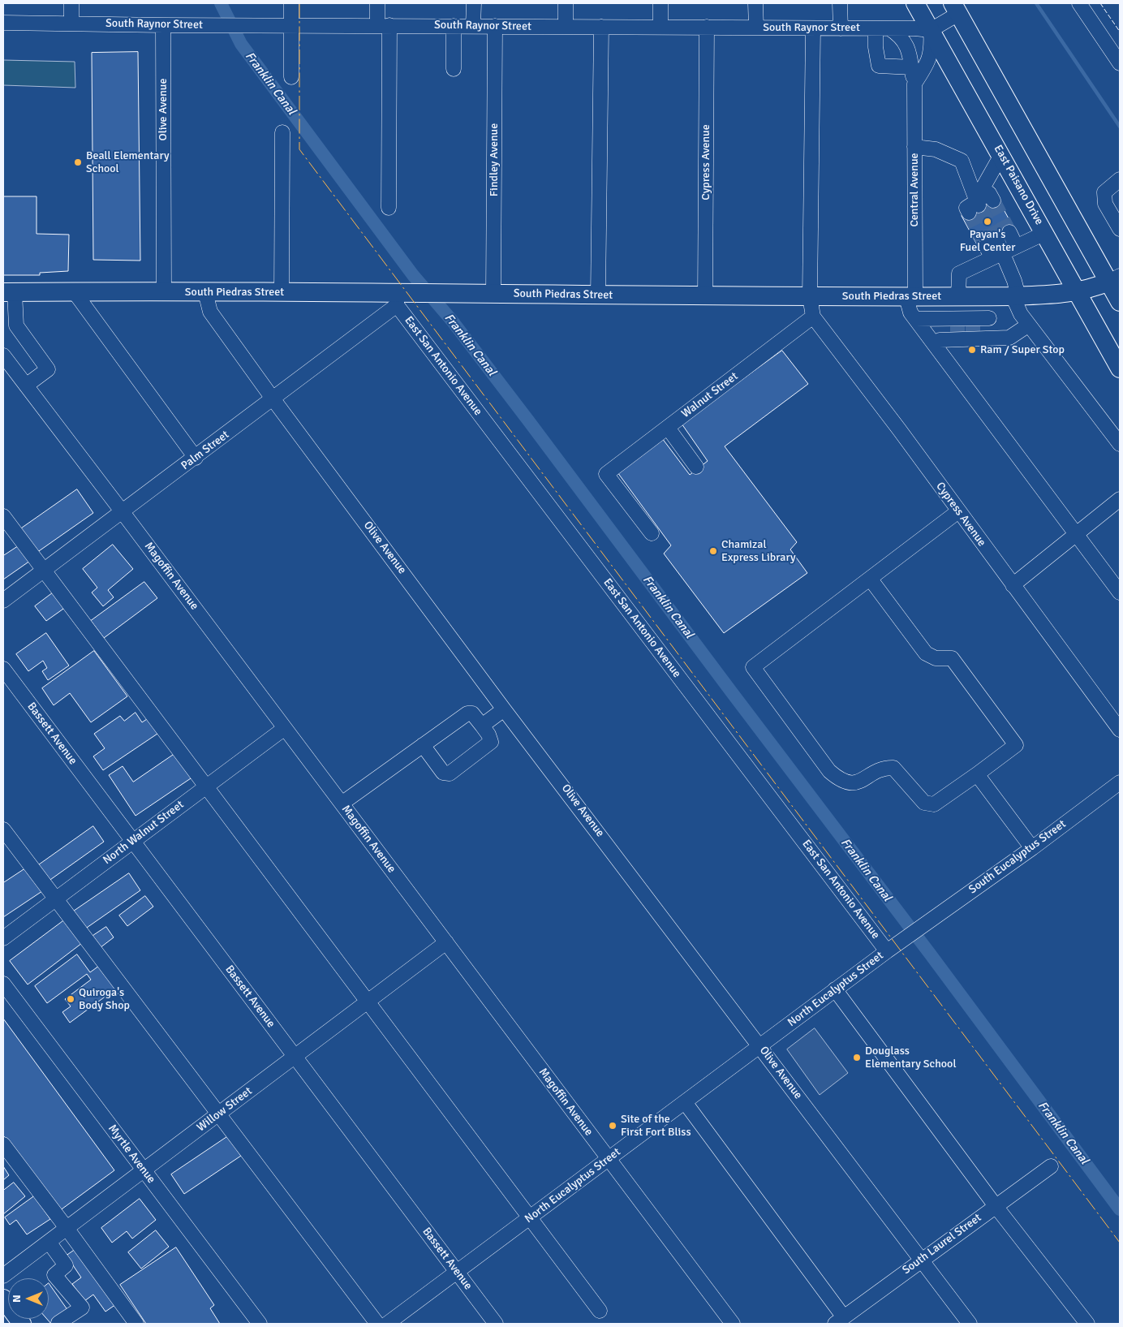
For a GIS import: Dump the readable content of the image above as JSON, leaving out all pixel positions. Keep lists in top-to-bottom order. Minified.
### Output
{"streets":{"main road":["East Paisano Drive","South Piedras Street"],"street":["South Raynor Street","Olive Avenue","Findley Avenue","Cypress Avenue","Central Avenue","East San Antonio Avenue","Walnut Street","Palm Street","Magoffin Avenue","Bassett Avenue","North Walnut Street","South Eucalyptus Street","North Eucalyptus Street","Willow Street","Myrtle Avenue","South Laurel Street"]},"crossings":[["South Raynor Street","Olive Avenue"],["South Raynor Street","Findley Avenue"],["South Raynor Street","Cypress Avenue"],["South Raynor Street","East Paisano Drive"],["South Raynor Street","Central Avenue"],["Olive Avenue","South Piedras Street"],["Olive Avenue","Palm Street"],["Olive Avenue","North Eucalyptus Street"],["Olive Avenue","South Laurel Street"],["Findley Avenue","South Piedras Street"],["Cypress Avenue","South Piedras Street"],["Cypress Avenue","Walnut Street"],["East Paisano Drive","South Piedras Street"],["Central Avenue","South Piedras Street"],["South Piedras Street","East San Antonio Avenue"],["South Piedras Street","Palm Street"],["East San Antonio Avenue","Palm Street"],["East San Antonio Avenue","North Eucalyptus Street"],["Palm Street","Magoffin Avenue"],["Magoffin Avenue","North Walnut Street"],["Magoffin Avenue","North Eucalyptus Street"],["Magoffin Avenue","Willow Street"],["Bassett Avenue","North Walnut Street"],["Bassett Avenue","North Eucalyptus Street"],["Bassett Avenue","Willow Street"],["South Eucalyptus Street","North Eucalyptus Street"],["Willow Street","Myrtle Avenue"]],"water":["Franklin Canal"],"places":["Beall Elementary School","Payan's Fuel Center","Ram / Super Stop","Chamizal Express Library","Quiroga's Body Shop","Douglass Elementary School","Site of the First Fort Bliss"],"north":"left"}
